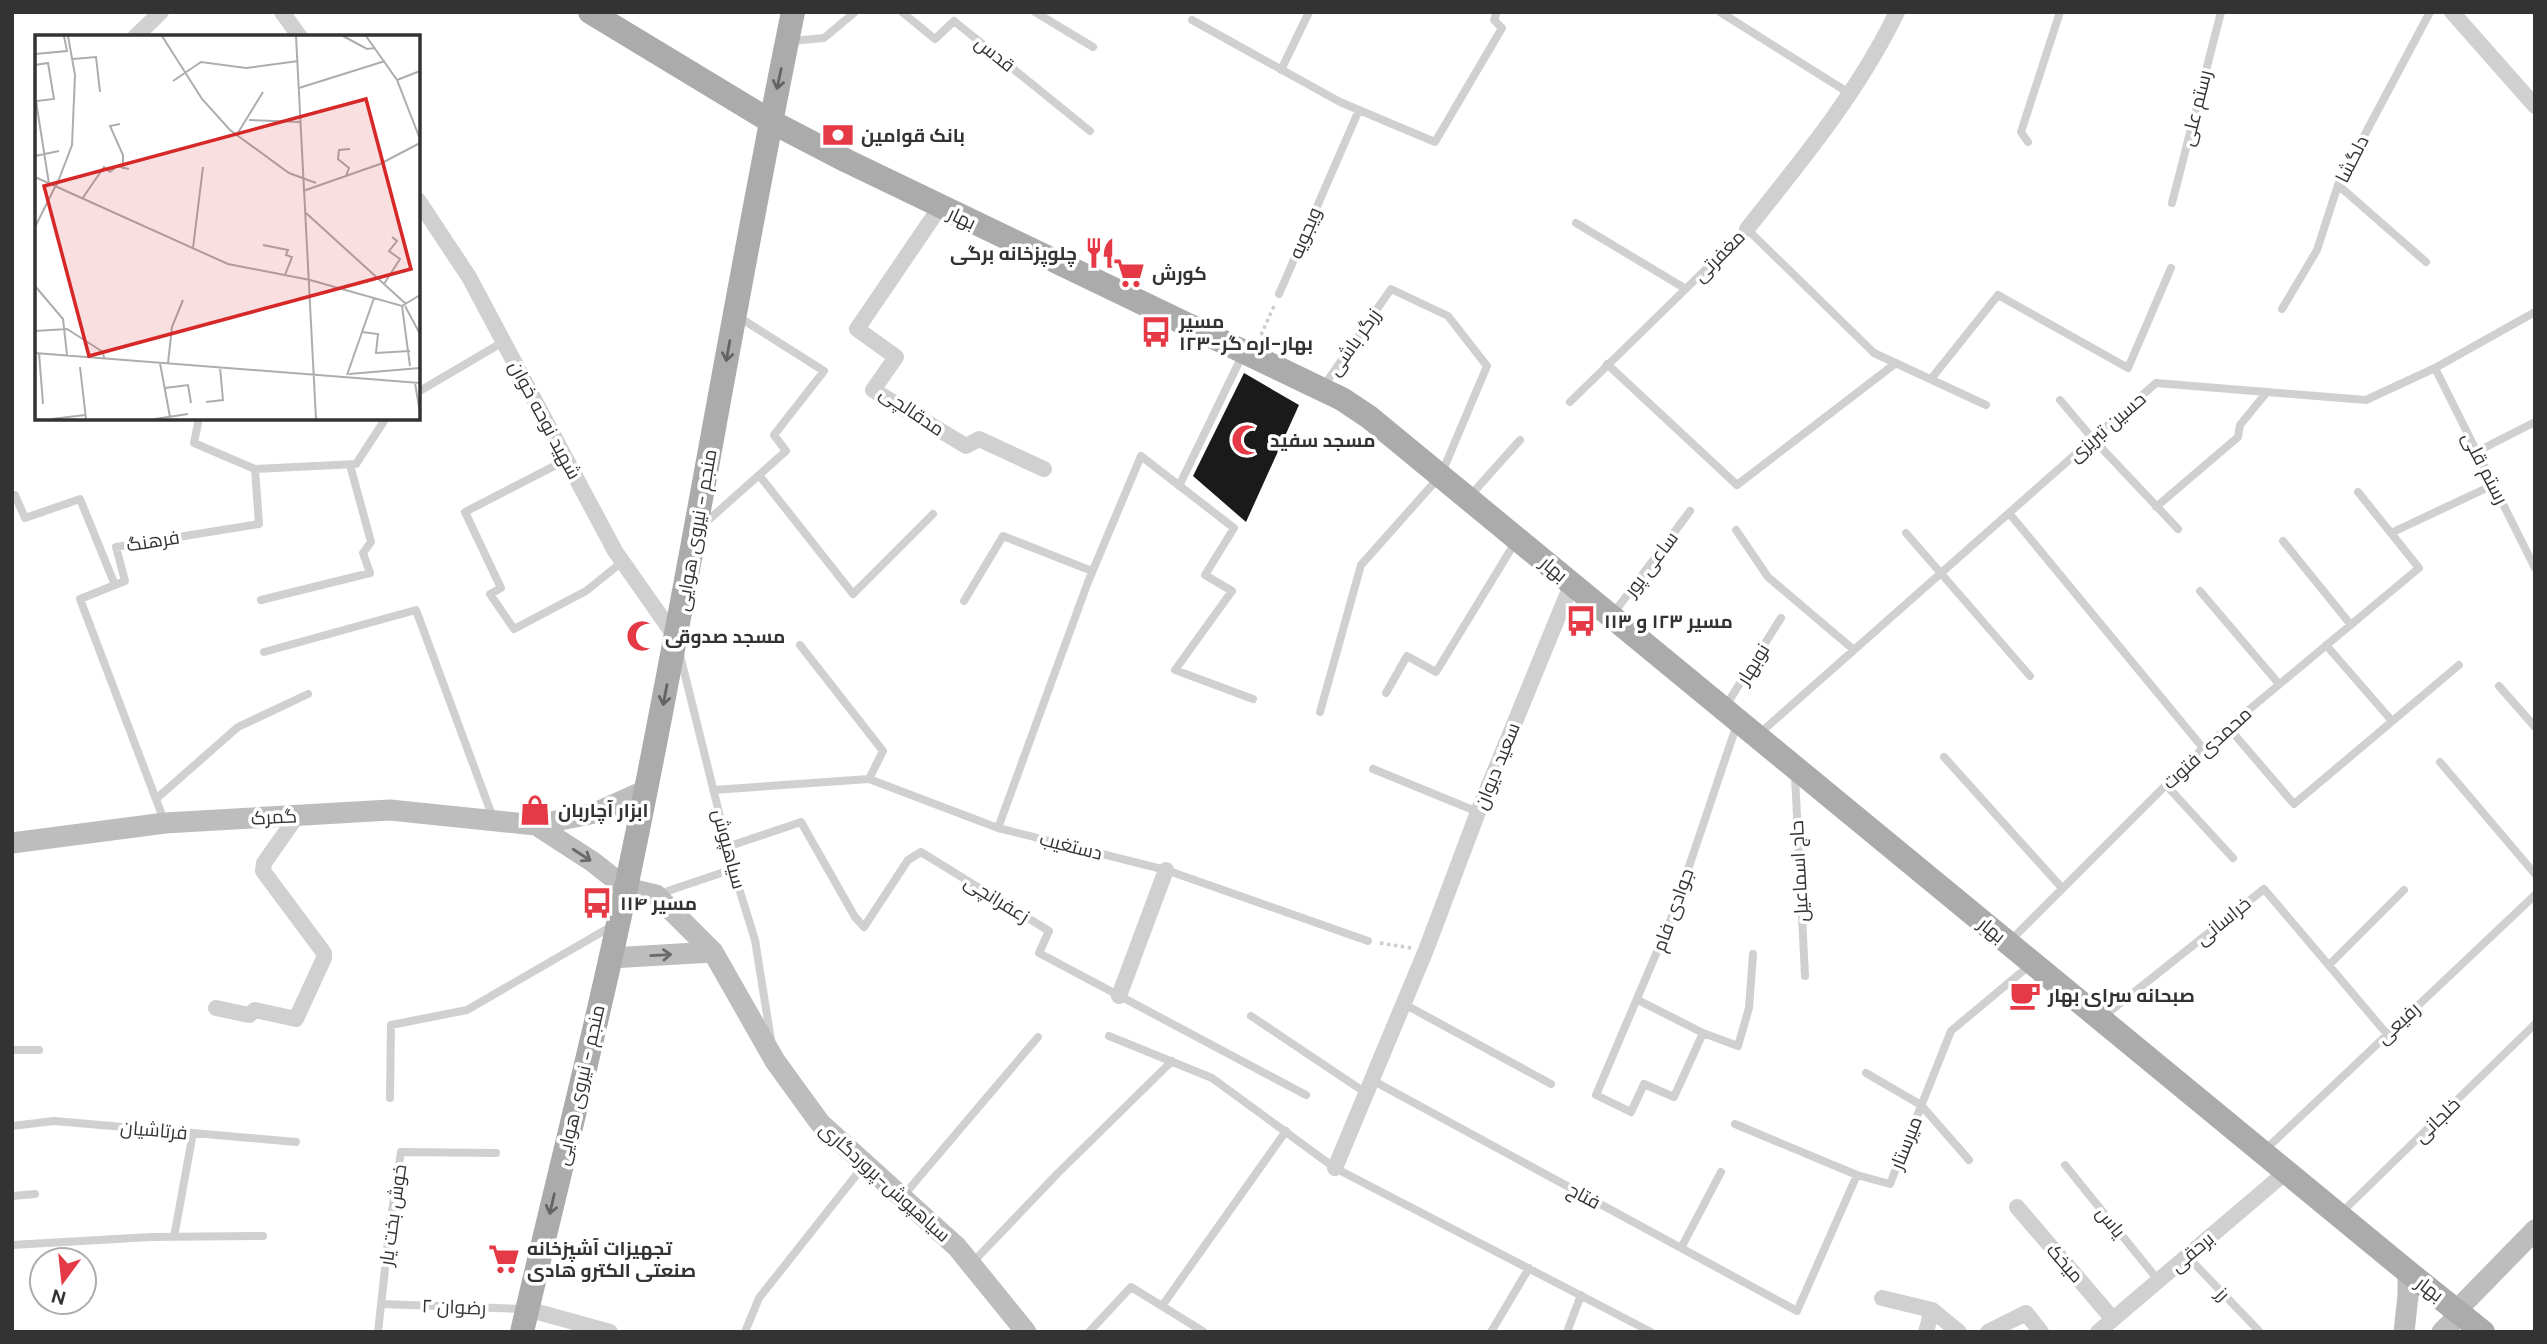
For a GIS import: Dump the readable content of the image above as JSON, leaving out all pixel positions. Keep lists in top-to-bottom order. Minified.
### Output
{"streets":{"main road":["بهار","منجم - نیروی هوایی"],"street":["مغفرتی","مدقالچی","شهید نوحه خوان","سعید دیوان","گمرک","سیاهپوش-پروردگاری","برحقی","میخک"],"lane":["قدس","رستم علی","دلگشا","ویجویه","زرگر باشی","حسین تبریزی","رستم قلی","فرهنگ","ساعی پور","نوبهار","محمدی فتوت","دستغیب","سیاهپوش","حاج اسماعیل","زعفرانچی","جوادی فام","خراسانی","رفیعی","خلجانی","فرتاشیان","میرستار","فتاح","خوش بخت یار","یاس","رز","رضوان ۲"]},"crossings":[["بهار","زرگر باشی"],["بهار","مدقالچی"],["بهار","حسین تبریزی"],["بهار","منجم - نیروی هوایی"],["بهار","ساعی پور"],["بهار","نوبهار"],["بهار","محمدی فتوت"],["بهار","سعید دیوان"],["بهار","حاج اسماعیل"],["بهار","جوادی فام"],["بهار","خراسانی"],["بهار","رفیعی"],["بهار","خلجانی"],["بهار","میرستار"],["بهار","برحقی"],["شهید نوحه خوان","منجم - نیروی هوایی"],["شهید نوحه خوان","سیاهپوش"],["حسین تبریزی","رستم قلی"],["حسین تبریزی","نوبهار"],["حسین تبریزی","جوادی فام"],["منجم - نیروی هوایی","گمرک"],["منجم - نیروی هوایی","سیاهپوش"],["منجم - نیروی هوایی","رضوان ۲"],["نوبهار","جوادی فام"],["سعید دیوان","فتاح"],["دستغیب","سیاهپوش"],["سیاهپوش","زعفرانچی"],["سیاهپوش","سیاهپوش-پروردگاری"],["خراسانی","رفیعی"],["میرستار","فتاح"],["خوش بخت یار","رضوان ۲"],["یاس","برحقی"],["برحقی","میخک"],["برحقی","رز"]],"one_way":["منجم - نیروی هوایی"],"places":{"bank":["بانک قوامین"],"restaurant":["چلوپزخانه برگی"],"supermarket":["کورش","تجهیزات آشپزخانه صنعتی الکترو هادی"],"bus stop":["مسیر ۱۲۳-بهار-اره گر","مسیر ۱۲۳ و ۱۱۳","مسیر ۱۱۴"],"mosque":["مسجد سفید","مسجد صدوقی"],"shop":["ابزار آچاربان"],"cafe":["صبحانه سرای بهار"]},"north":"bottom"}
